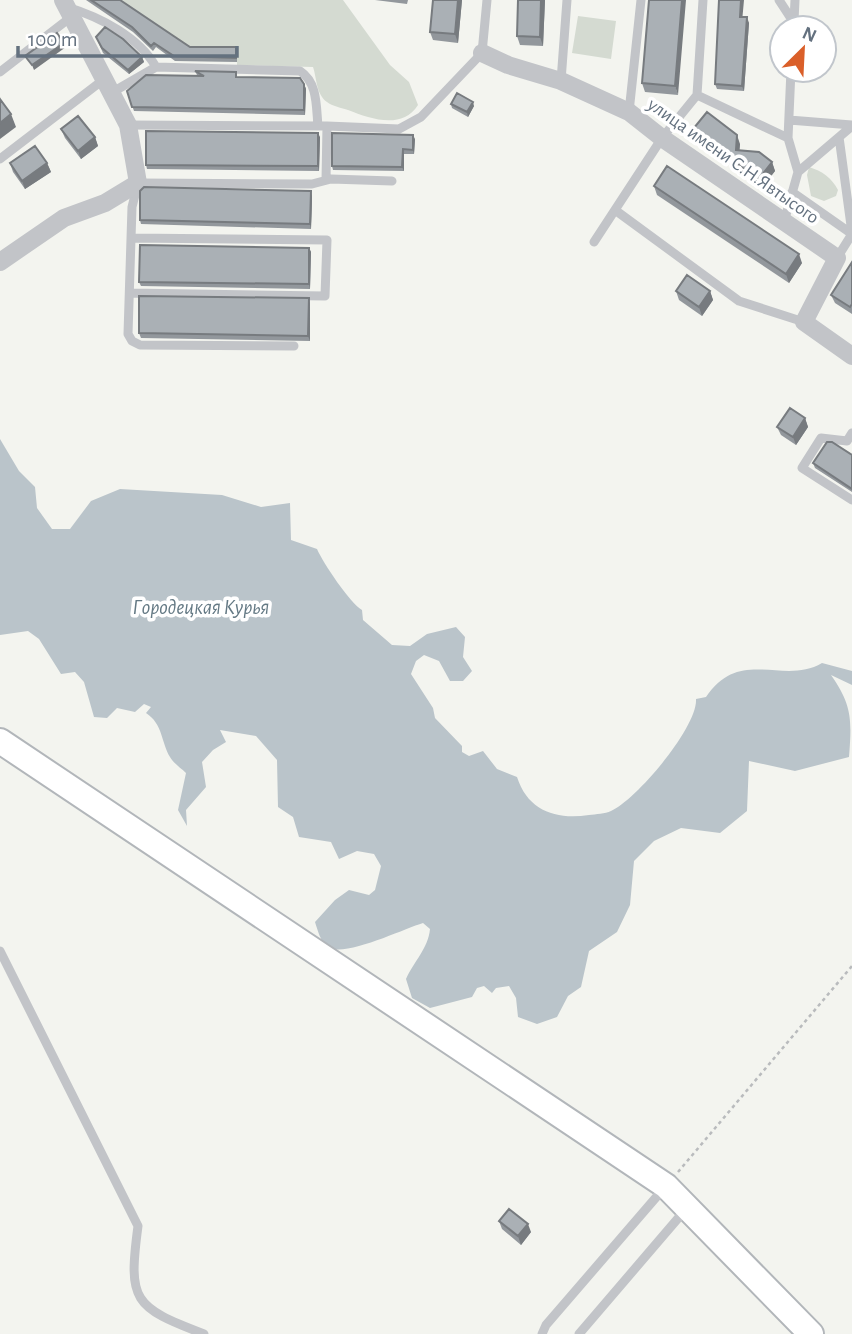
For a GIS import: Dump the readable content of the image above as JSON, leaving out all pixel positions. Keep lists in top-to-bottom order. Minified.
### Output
{"streets":{"street":["улица имени С.Н.Явтысого"]},"water":["Городецкая Курья"],"scale_bar":"100 m","north":"top right"}
